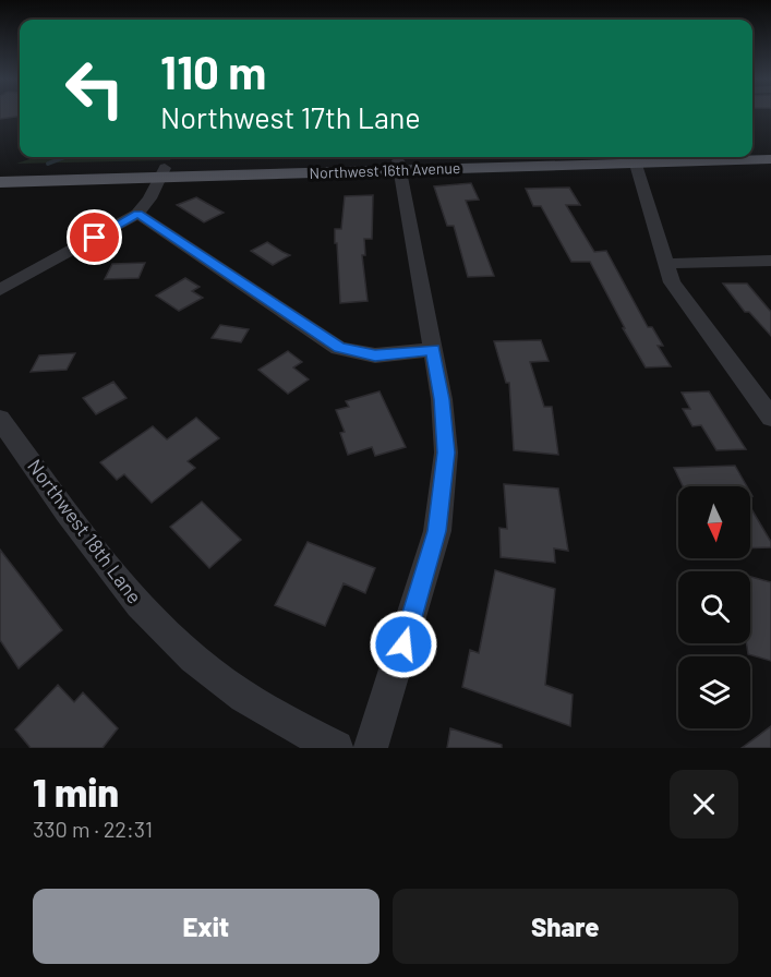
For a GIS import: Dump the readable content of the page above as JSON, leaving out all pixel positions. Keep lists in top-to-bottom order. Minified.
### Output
{"streets":{"main road":["Northwest 16th Avenue"],"street":["Northwest 18th Lane"]},"north":"bottom","page":{"turn":["110 m","Northwest 17th Lane"],"heading":["1 min","330 m · 22:31"],"buttons":["Exit","Share"]}}
